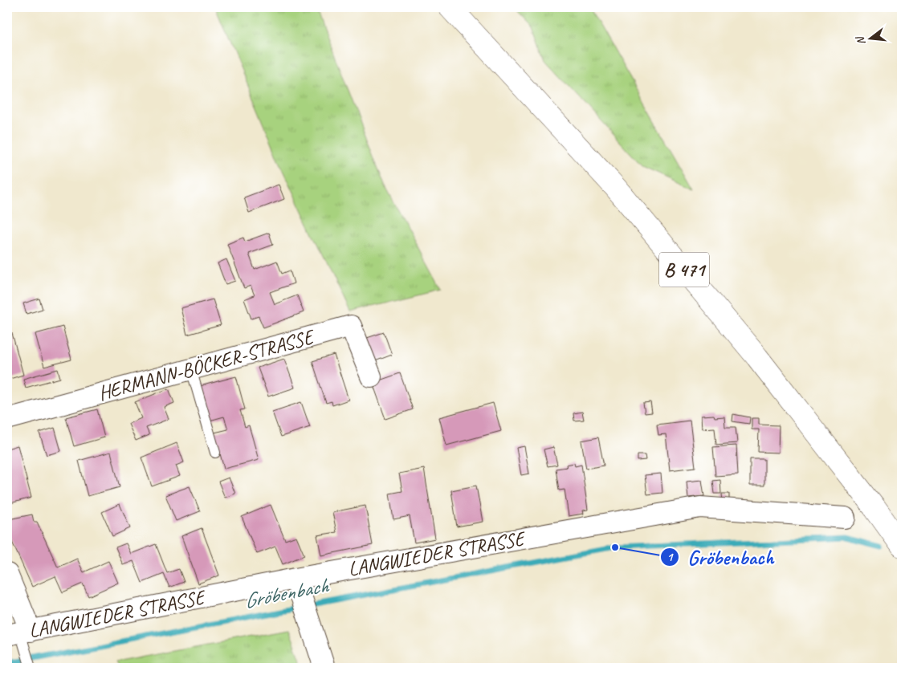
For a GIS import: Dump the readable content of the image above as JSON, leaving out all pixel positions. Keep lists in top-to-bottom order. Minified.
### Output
{"streets":{"highway":["B 471"],"street":["HERMANN-BÖCKER-STRASSE","LANGWIEDER STRASSE"]},"water":["Gröbenbach"],"places":["Gröbenbach"],"north":"left"}
